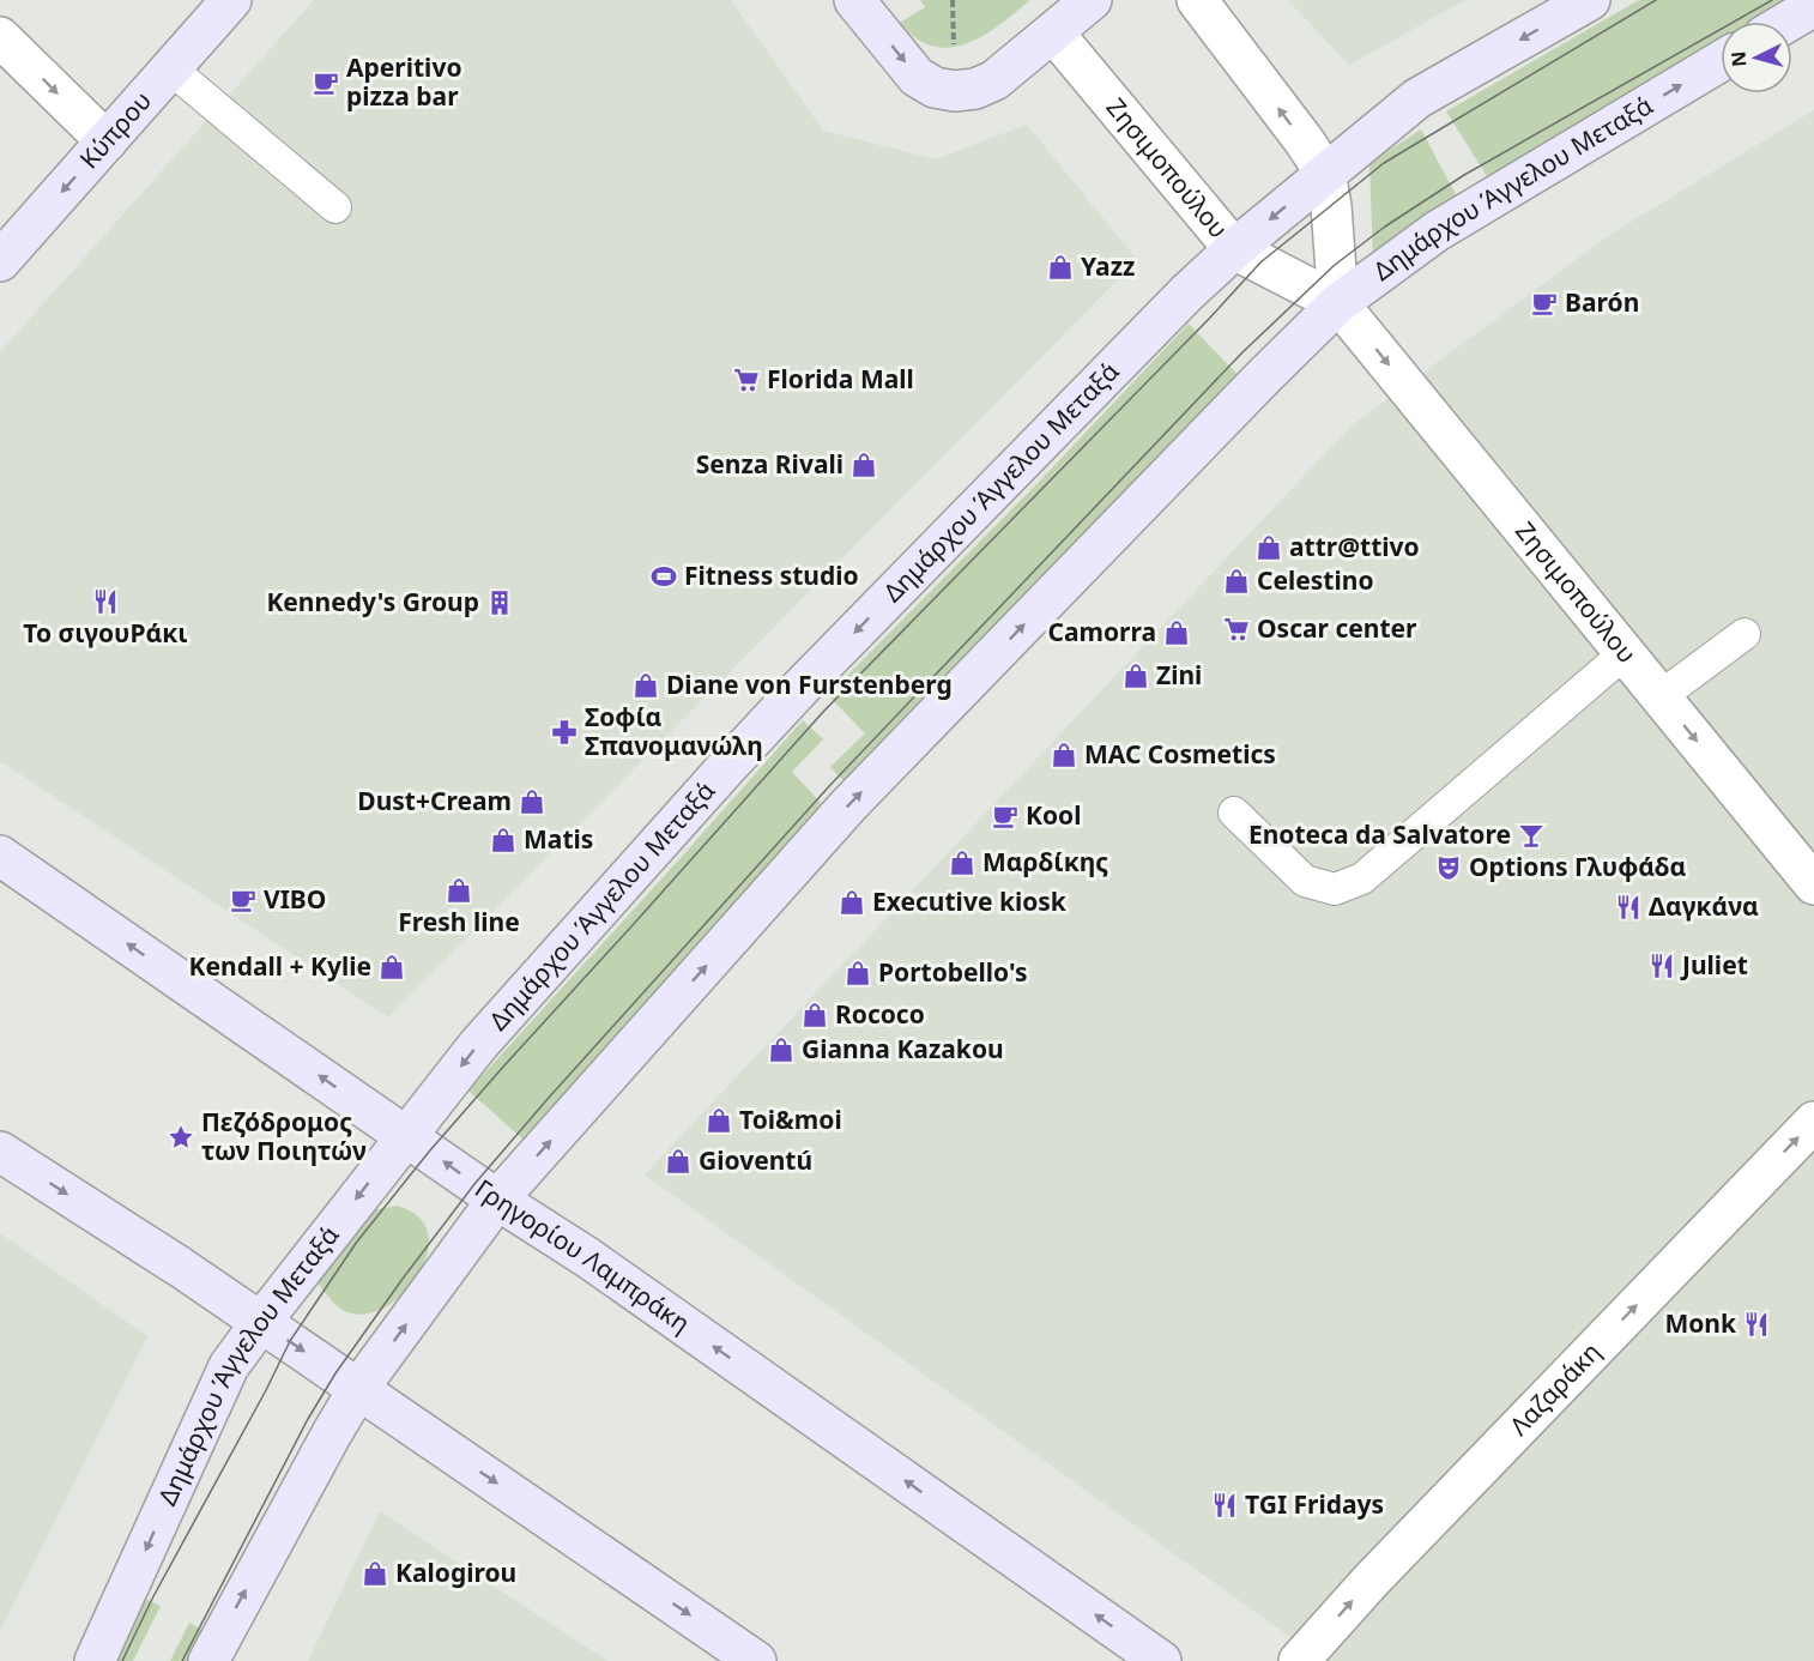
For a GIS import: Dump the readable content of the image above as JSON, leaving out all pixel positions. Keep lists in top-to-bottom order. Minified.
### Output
{"streets":{"street":["Κύπρου","Ζησιμοπούλου","Δημάρχου Άγγελου Μεταξά","Γρηγορίου Λαμπράκη","Λαζαράκη"]},"crossings":[["Ζησιμοπούλου","Δημάρχου Άγγελου Μεταξά"],["Δημάρχου Άγγελου Μεταξά","Γρηγορίου Λαμπράκη"]],"one_way":["Κύπρου","Ζησιμοπούλου","Λαζαράκη"],"places":{"cafe":["Aperitivo pizza bar","Barón","Kool","VIBO"],"shop":["Yazz","Senza Rivali","attr@ttivo","Celestino","Camorra","Zini","Diane von Furstenberg","MAC Cosmetics","Dust+Cream","Matis","Μαρδίκης","Fresh line","Executive kiosk","Kendall + Kylie","Portobello's","Rococo","Gianna Kazakou","Toi&moi","Gioventú","Kalogirou"],"supermarket":["Florida Mall","Oscar center"],"sports":["Fitness studio"],"restaurant":["Το σιγουΡάκι","Δαγκάνα","Juliet","Monk","TGI Fridays"],"building":["Kennedy's Group"],"pharmacy":["Σοφία Σπανομανώλη"],"bar":["Enoteca da Salvatore"],"theatre":["Options Γλυφάδα"],"place":["Πεζόδρομος των Ποιητών"]},"north":"left"}
